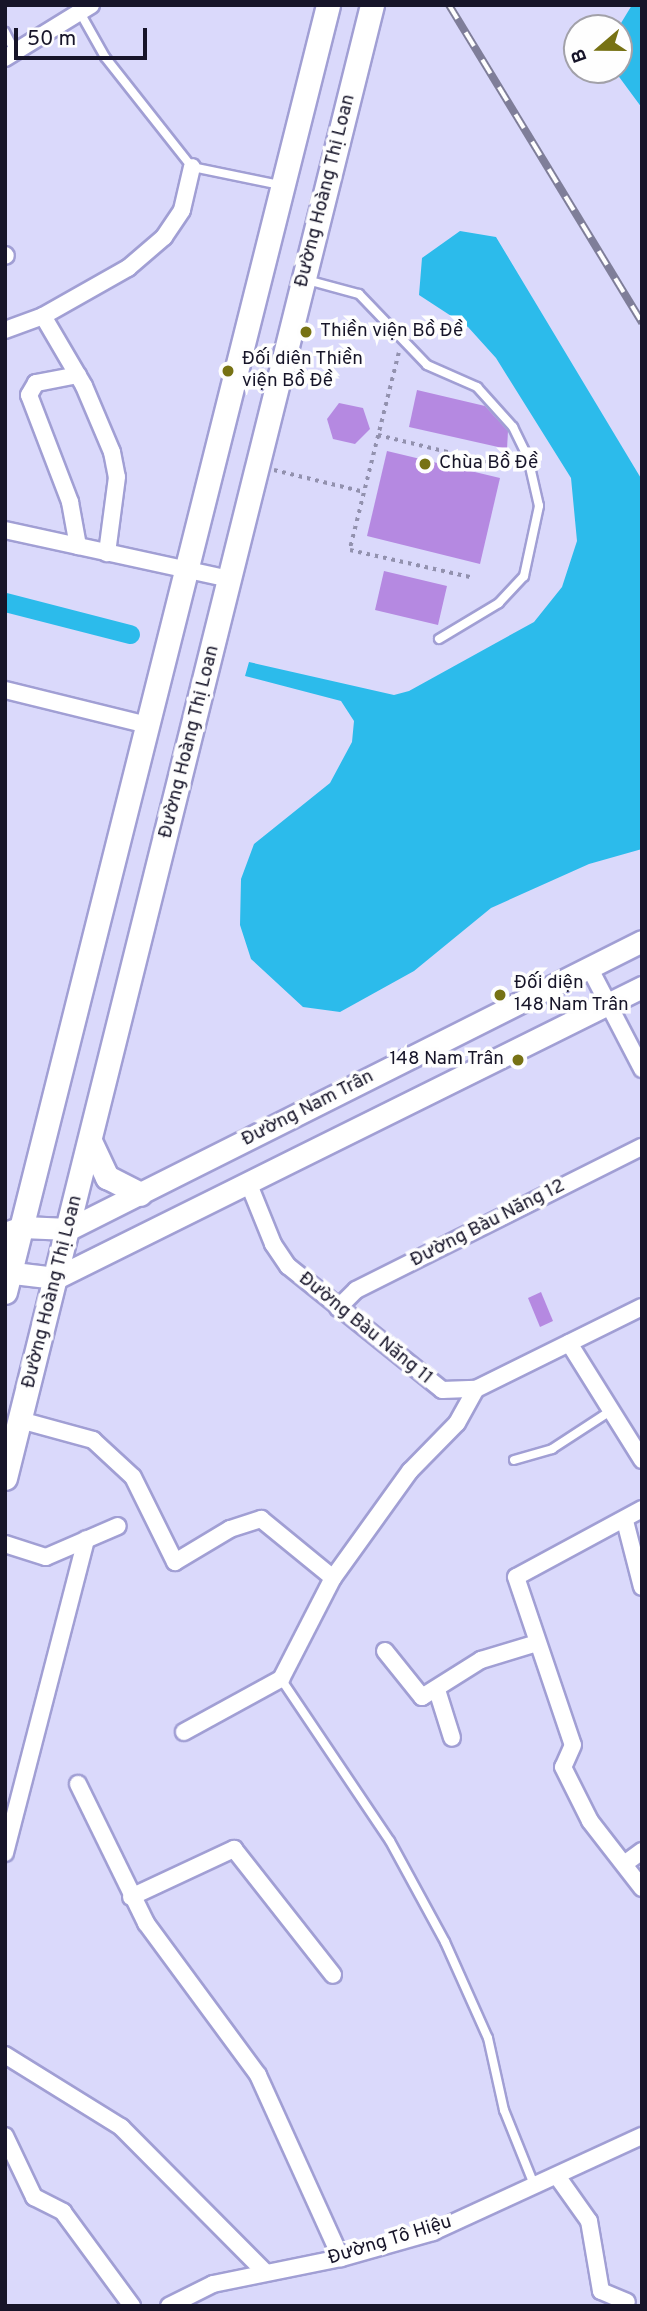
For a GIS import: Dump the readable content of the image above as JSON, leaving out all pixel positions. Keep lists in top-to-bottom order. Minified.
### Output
{"streets":{"main road":["Đường Hoàng Thị Loan"],"street":["Đường Nam Trân","Đường Bàu Năng 12","Đường Bàu Năng 11","Đường Tô Hiệu"]},"crossings":[["Đường Hoàng Thị Loan","Đường Nam Trân"],["Đường Nam Trân","Đường Bàu Năng 11"],["Đường Bàu Năng 12","Đường Bàu Năng 11"]],"places":["Thiền viện Bồ Đề","Đối diện Thiền viện Bồ Đề","Chùa Bồ Đề","Đối diện 148 Nam Trân","148 Nam Trân"],"scale_bar":"50 m","north":"left"}
